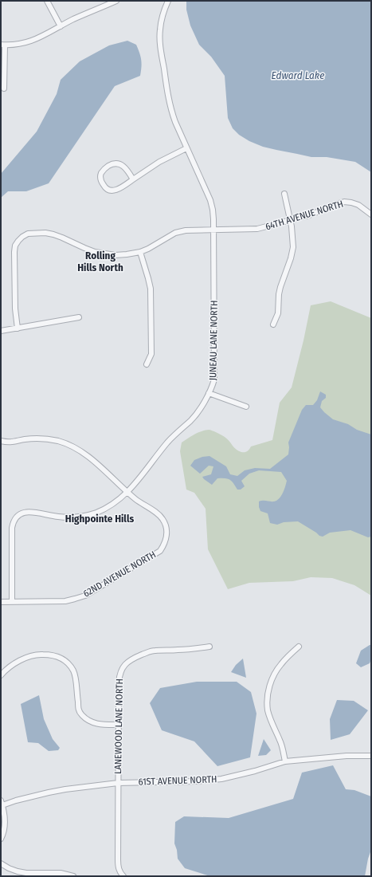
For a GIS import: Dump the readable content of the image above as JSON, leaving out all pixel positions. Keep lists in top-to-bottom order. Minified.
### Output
{"streets":{"street":["64TH AVENUE NORTH","JUNEAU LANE NORTH","62ND AVENUE NORTH","LANEWOOD LANE NORTH","61ST AVENUE NORTH"]},"crossings":[["64TH AVENUE NORTH","JUNEAU LANE NORTH"],["JUNEAU LANE NORTH","62ND AVENUE NORTH"],["LANEWOOD LANE NORTH","61ST AVENUE NORTH"]],"districts":["Rolling Hills North","Highpointe Hills"],"water":["Edward Lake"]}
